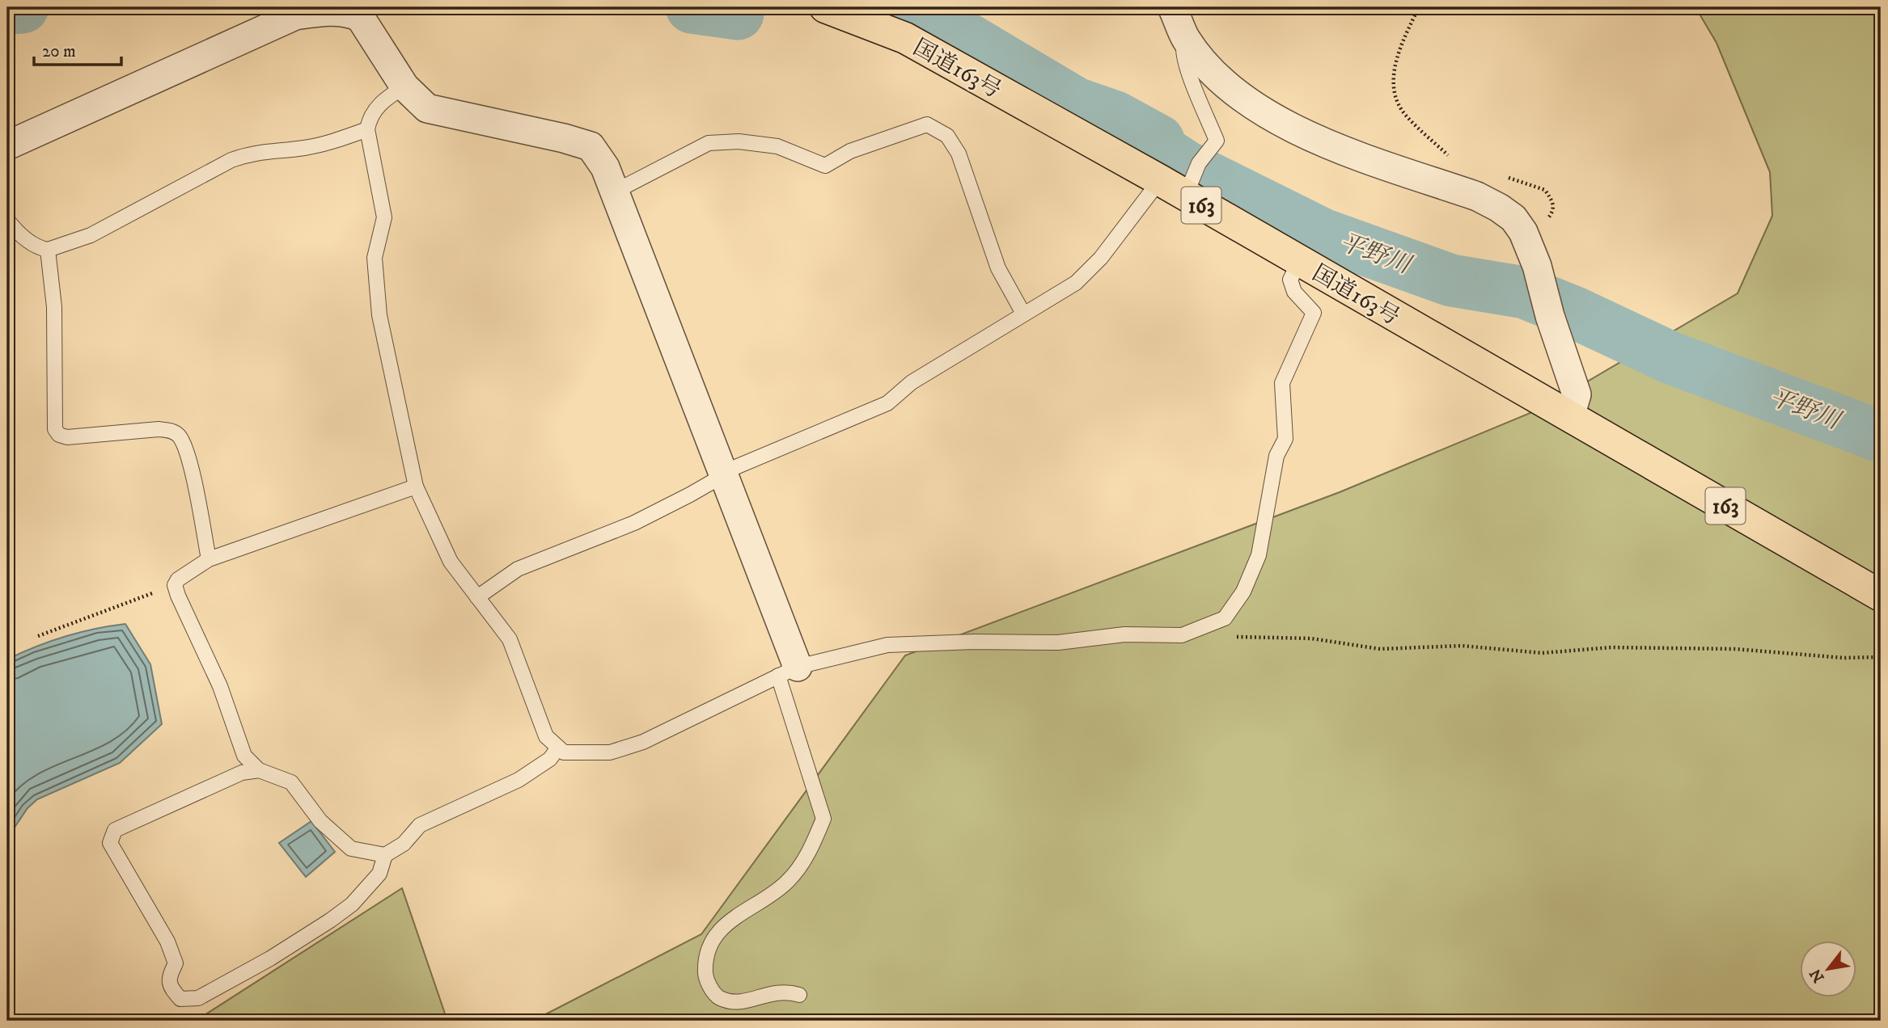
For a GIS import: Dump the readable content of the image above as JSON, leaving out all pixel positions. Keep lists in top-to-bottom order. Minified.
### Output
{"streets":{"highway":["国道163号","163"]},"water":["平野川"],"scale_bar":"20 m","north":"bottom left"}
